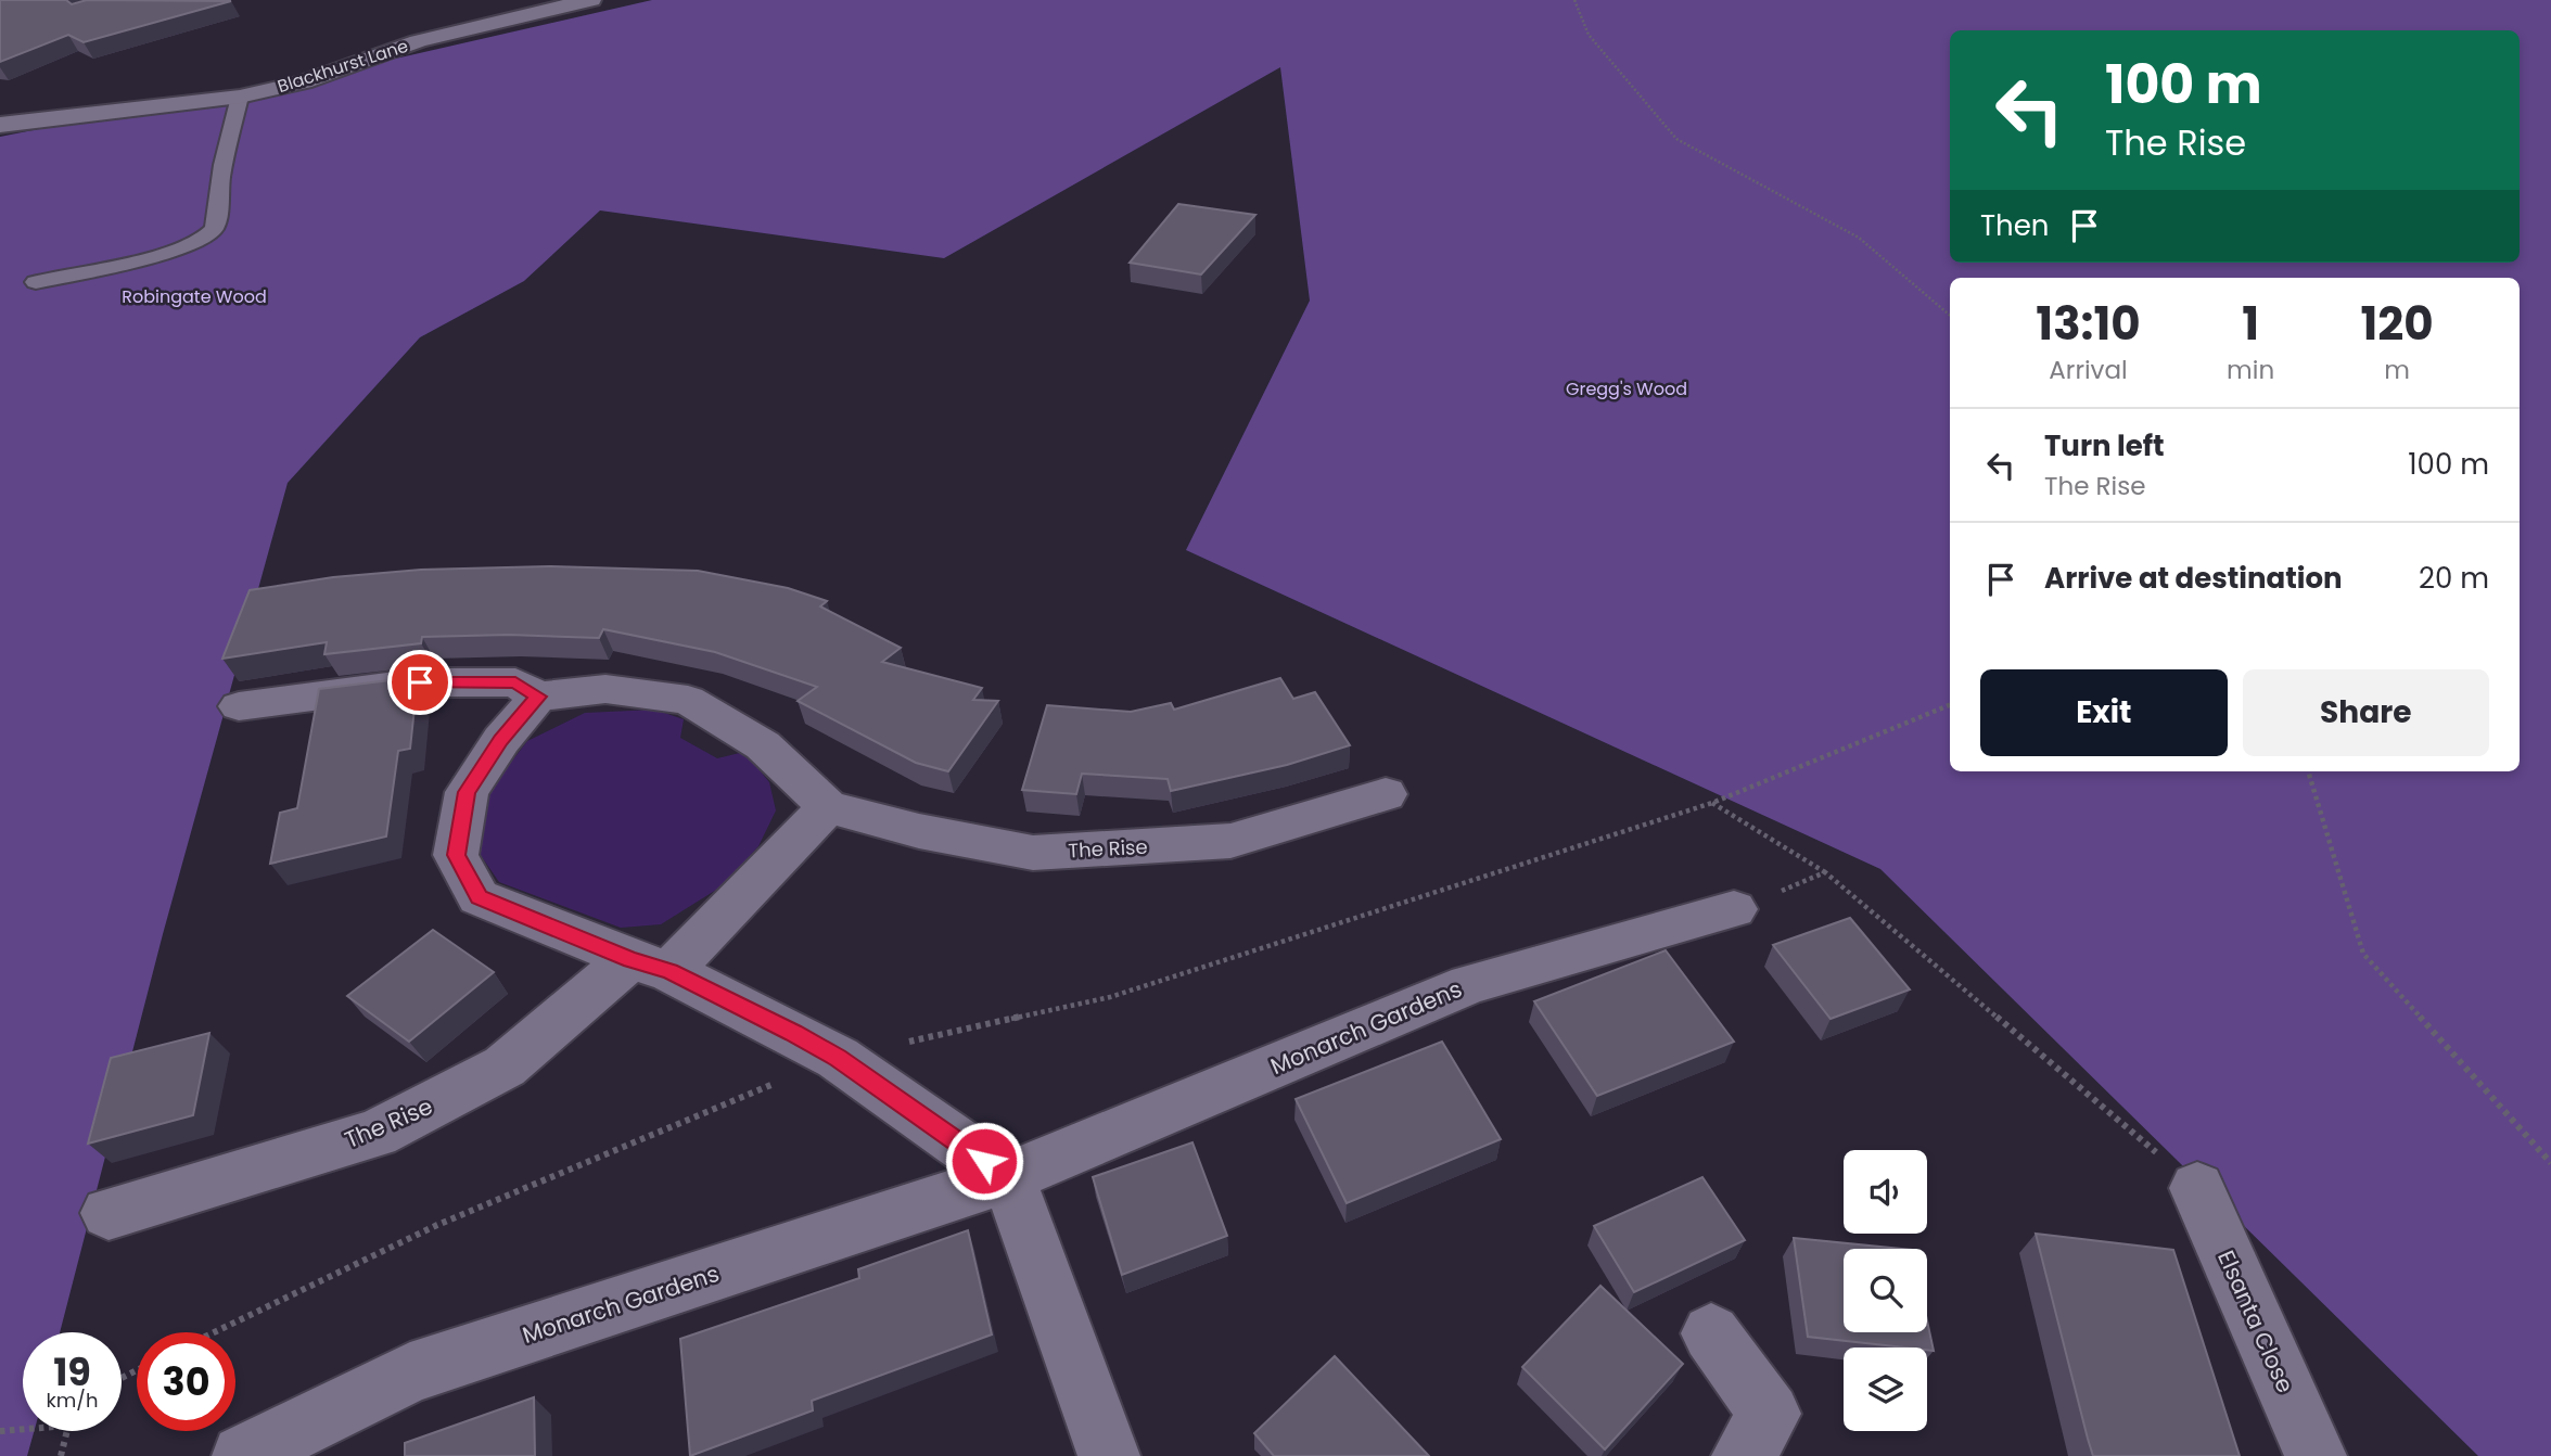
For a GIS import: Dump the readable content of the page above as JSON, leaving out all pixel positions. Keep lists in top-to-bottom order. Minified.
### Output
{"streets":{"street":["Blackhurst Lane","The Rise","Monarch Gardens","Elsanta Close"]},"parks":["Robingate Wood","Gregg's Wood"],"page":{"turn":["100 m","The Rise"],"then":"Then","eta":["13:10","Arrival","1","min","120","m"],"list":[{"name":"Turn left","note":"The Rise","value":"100 m"},{"name":"Arrive at destination","value":"20 m"}],"buttons":["Exit","Share"],"speed":"19 km/h","limit":"30"}}
